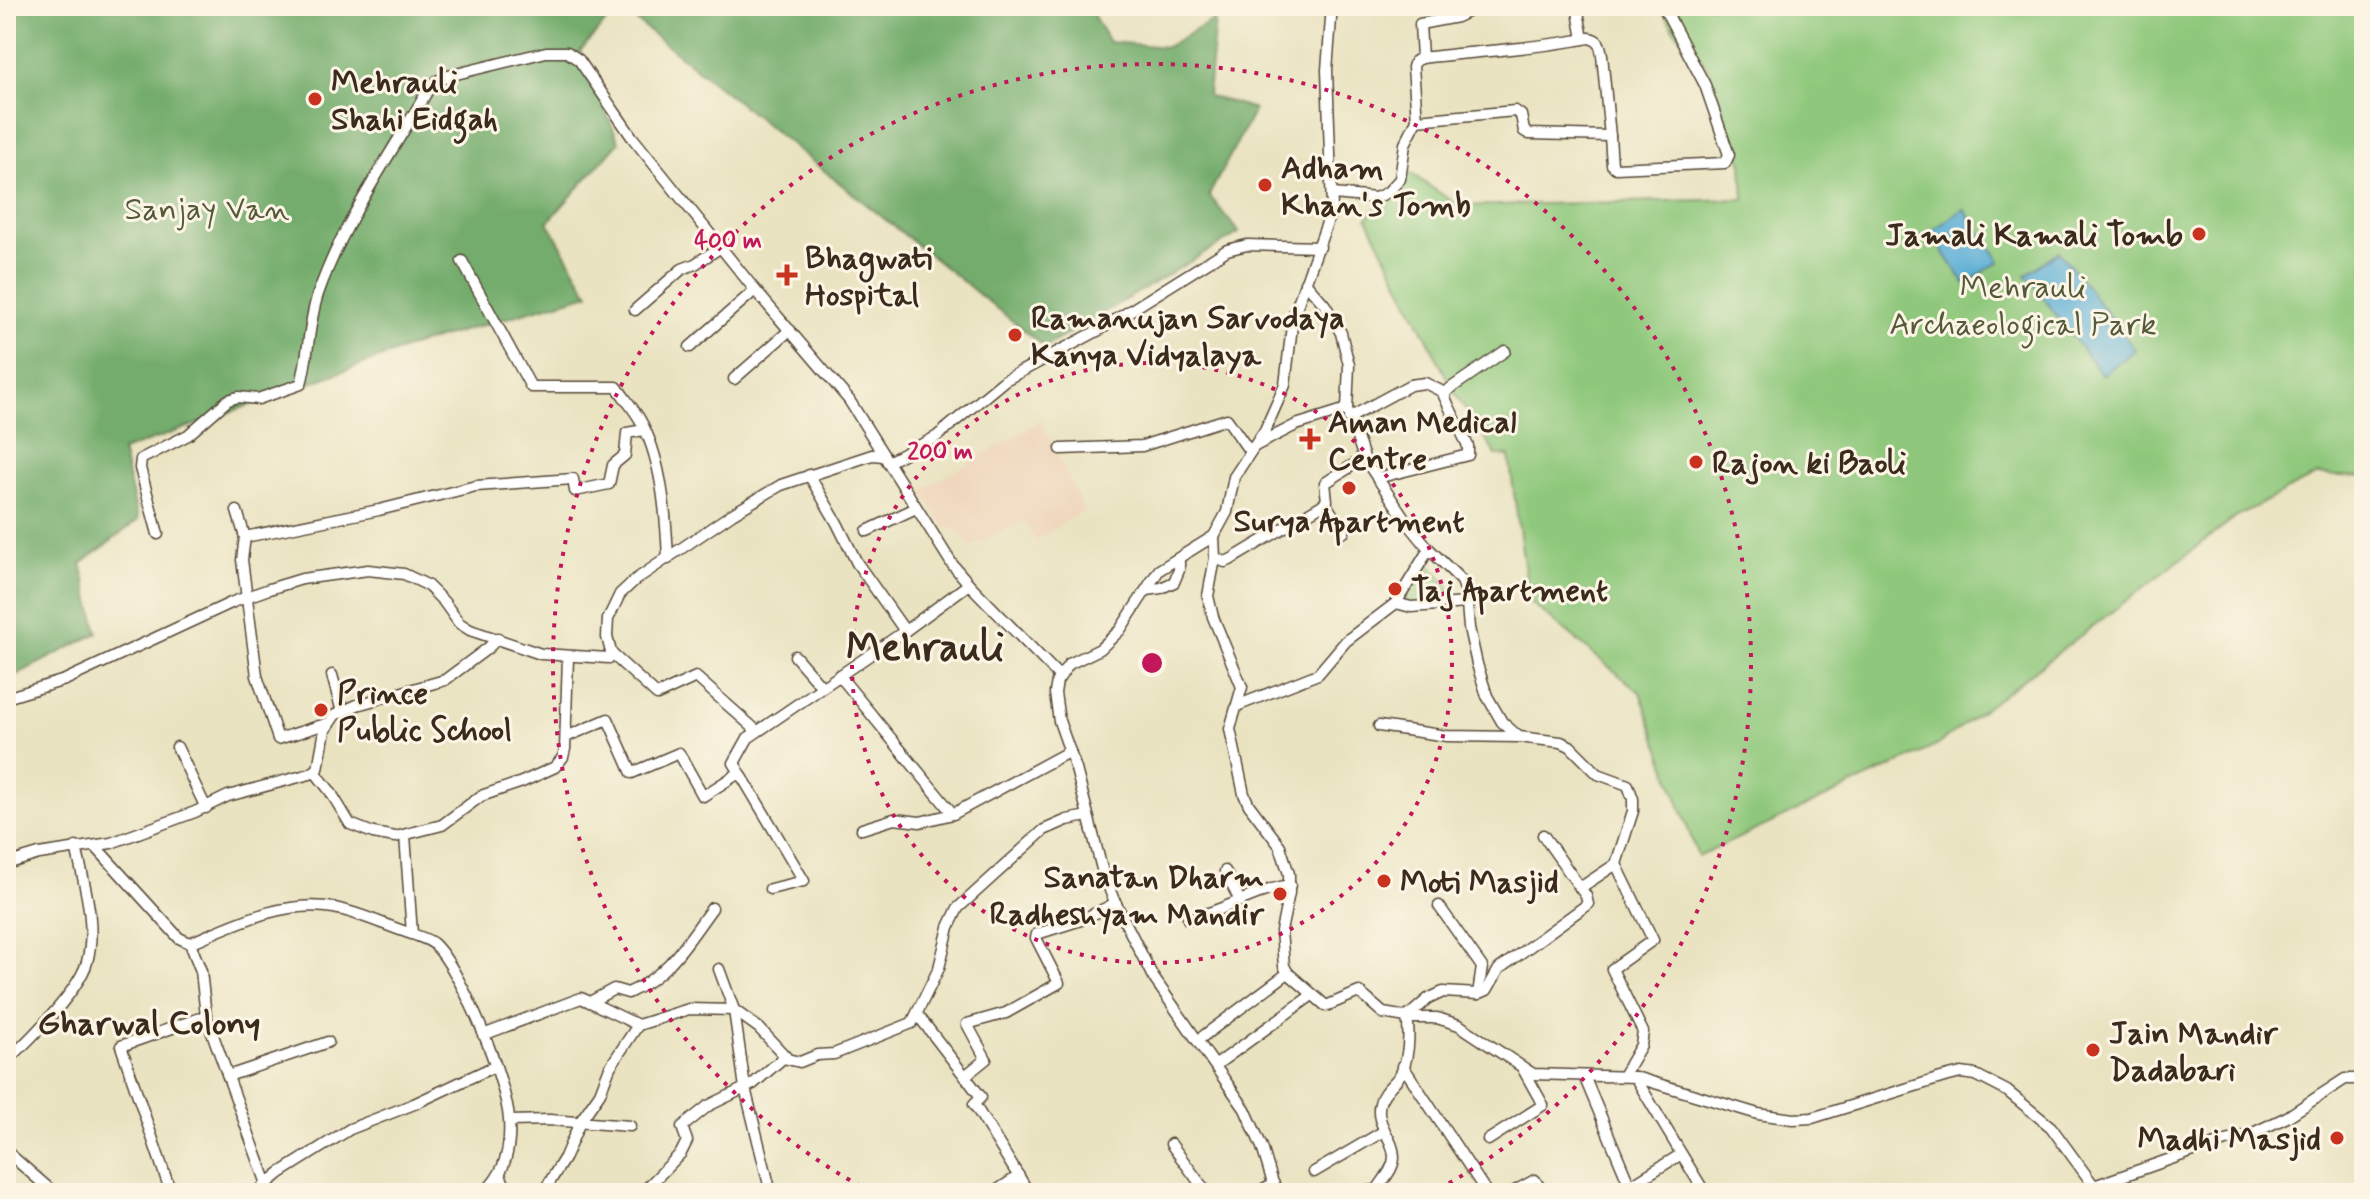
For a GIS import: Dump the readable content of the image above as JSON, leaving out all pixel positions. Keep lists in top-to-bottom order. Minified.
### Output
{"districts":["Mehrauli","Gharwal Colony"],"parks":["Sanjay Van","Mehrauli Archaeological Park"],"places":{"other":["Mehrauli Shahi Eidgah","Adham Khan's Tomb","Jamali Kamali Tomb","Ramanujan Sarvodaya Kanya Vidyalaya","Rajon ki Baoli","Surya Apartment","Taj Apartment","Prince Public School","Moti Masjid","Sanatan Dharm Radheshyam Mandir","Jain Mandir Dadabari","Madhi Masjid"],"health":["Bhagwati Hospital","Aman Medical Centre"]},"rings":["400 m","200 m"]}
